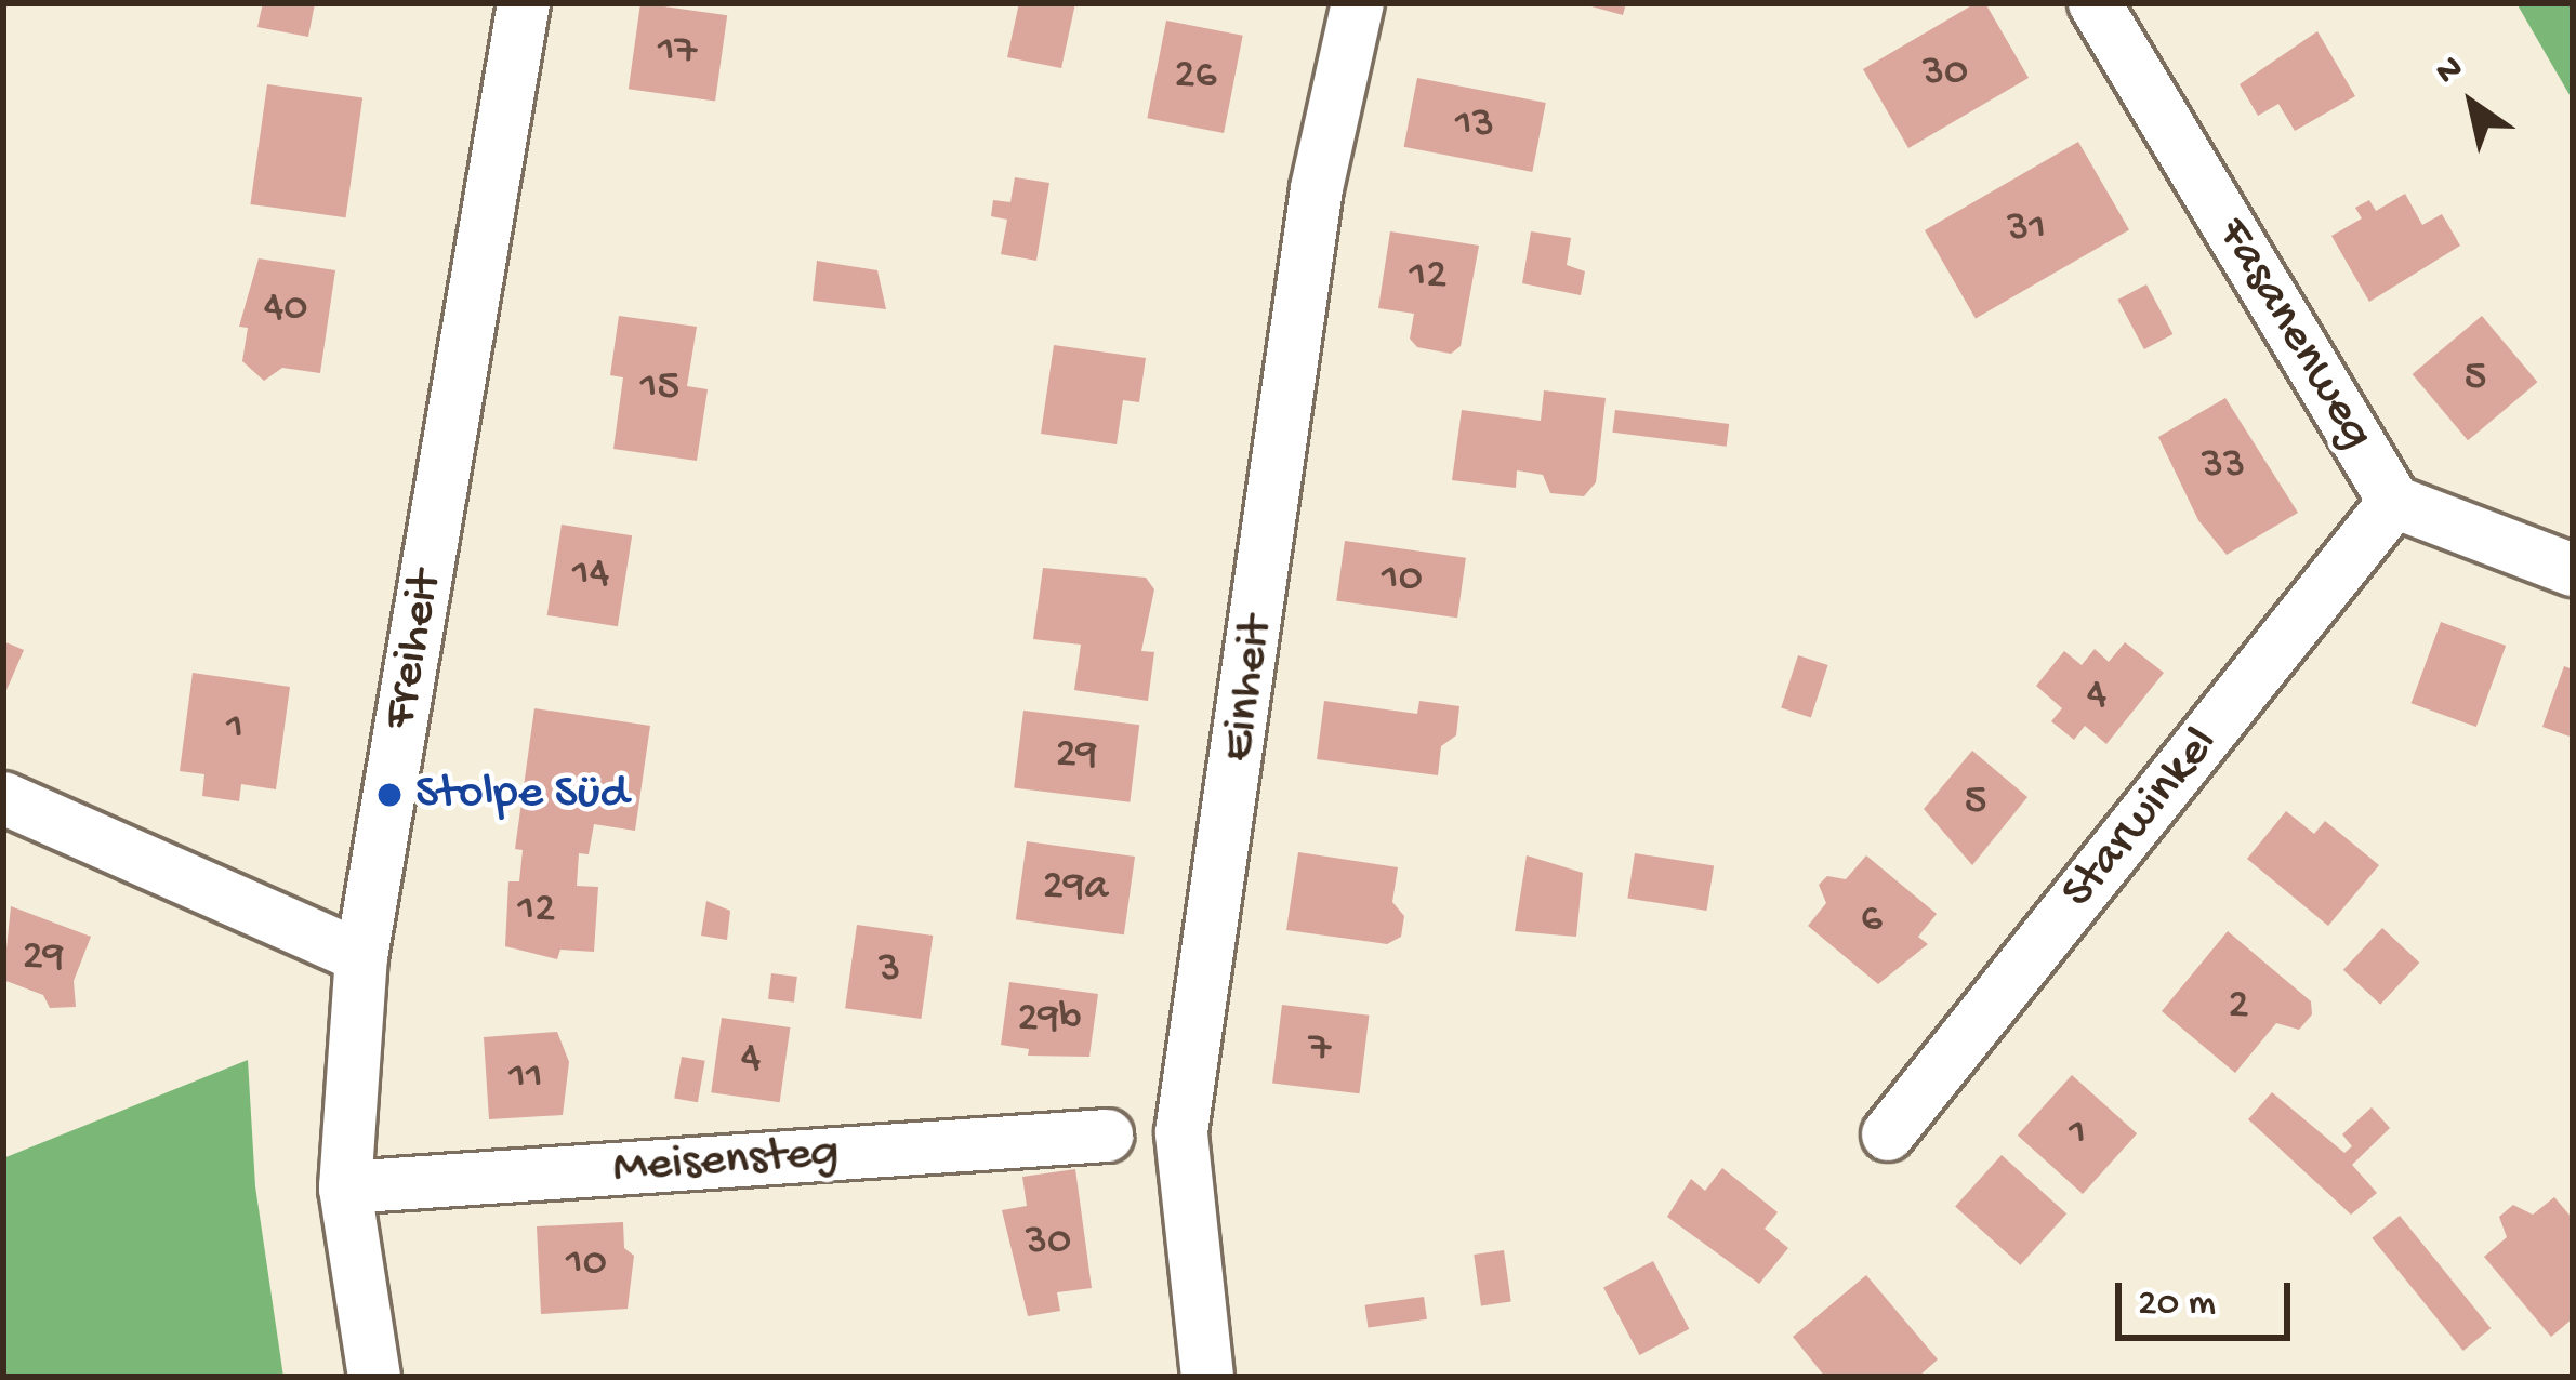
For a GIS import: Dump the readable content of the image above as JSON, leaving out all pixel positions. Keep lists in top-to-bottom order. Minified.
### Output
{"streets":{"street":["Fasanenweg","Freiheit","Einheit","Starwinkel","Meisensteg"]},"crossings":[["Fasanenweg","Starwinkel"],["Freiheit","Meisensteg"]],"places":["Stolpe Süd"],"house_numbers":["17","30","26","13","31","12","40","5","15","33","14","10","4","1","29","5","29a","12","6","29","3","2","29b","7","4","11","1","30","10"],"scale_bar":"20 m","north":"top left"}
